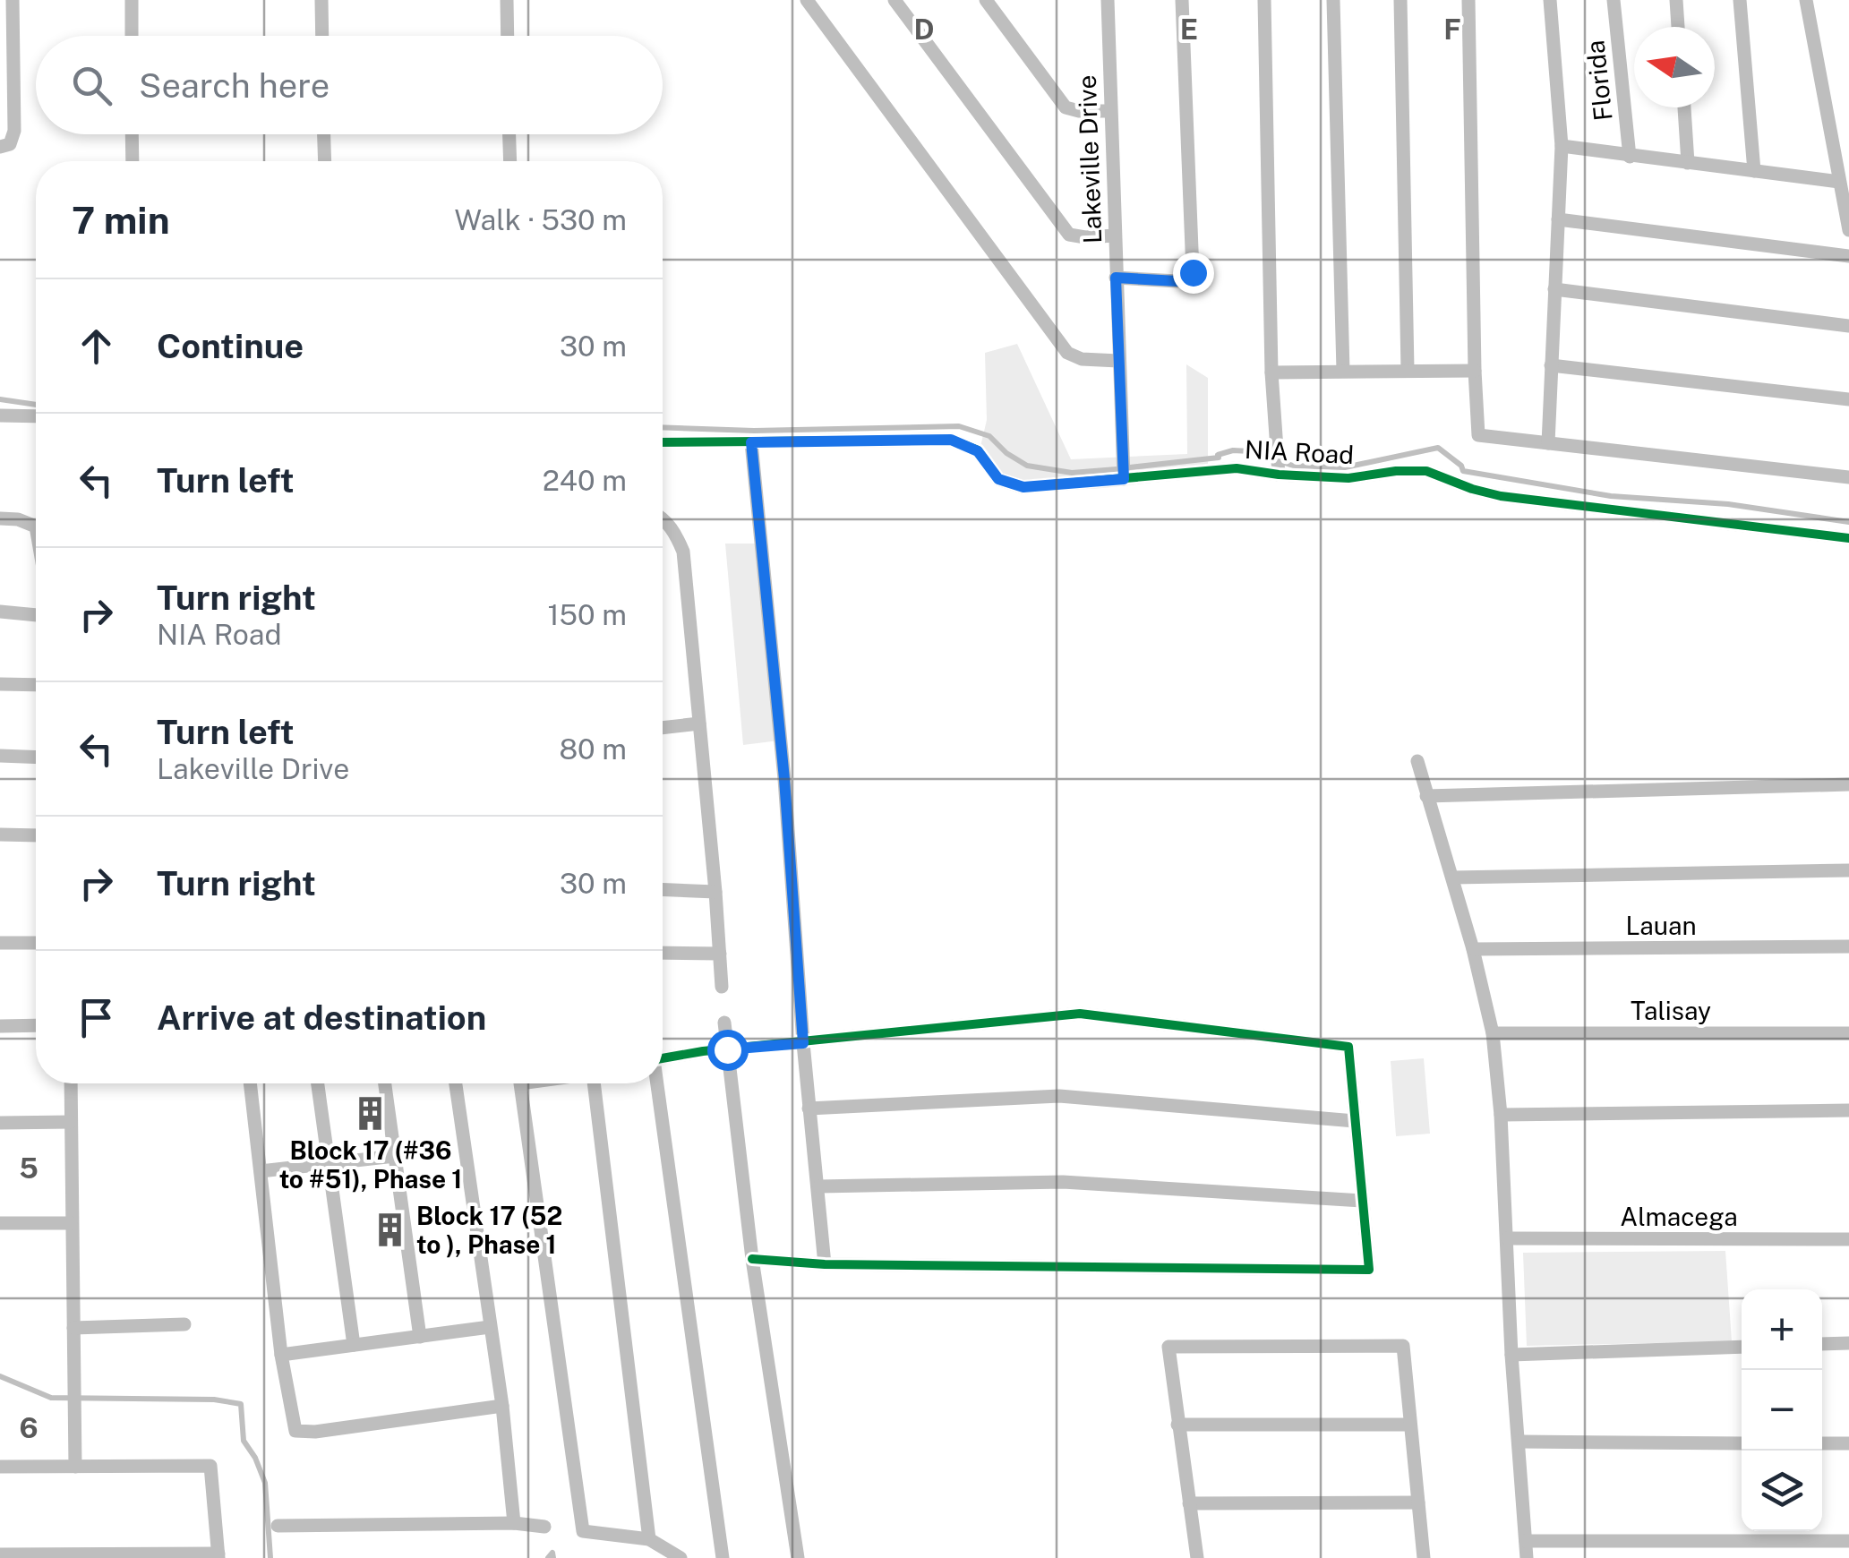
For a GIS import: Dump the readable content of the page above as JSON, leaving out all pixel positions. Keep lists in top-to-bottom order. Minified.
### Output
{"streets":{"street":["Florida","Lakeville Drive","NIA Road","Lauan","Talisay","Almacega"]},"crossings":[["Lakeville Drive","NIA Road"]],"places":{"building":["Block 17 (#36 to #51), Phase 1","Block 17 (52 to ), Phase 1"]},"north":"left","page":{"search":"Search here","heading":["7 min","Walk · 530 m"],"list":[["Continue","30 m"],["Turn left","240 m"],["Turn right","NIA Road","150 m"],["Turn left","Lakeville Drive","80 m"],["Turn right","30 m"],"Arrive at destination"],"map_buttons":["+","−"]},"grid":{"columns":["D","E","F"],"rows":["5","6"]}}
